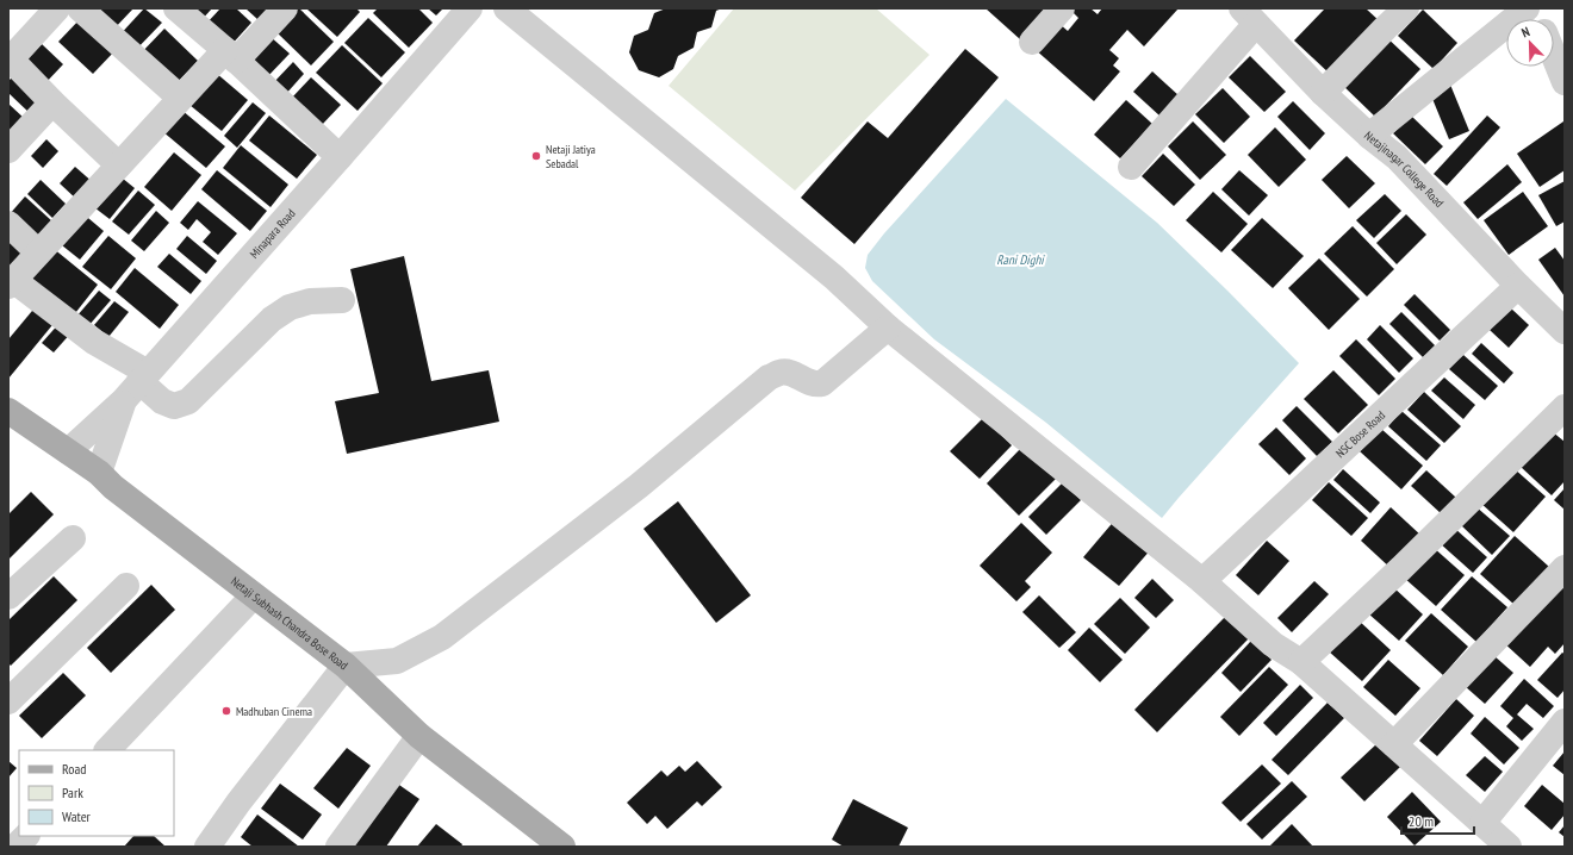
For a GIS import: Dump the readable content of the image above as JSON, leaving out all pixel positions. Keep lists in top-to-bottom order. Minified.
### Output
{"streets":{"main road":["Netaji Subhash Chandra Bose Road"],"street":["Netajinagar College Road","Minapara Road","NSC Bose Road"]},"crossings":[["Netajinagar College Road","NSC Bose Road"],["Minapara Road","Netaji Subhash Chandra Bose Road"]],"water":["Rani Dighi"],"places":["Netaji Jatiya Sebadal","Madhuban Cinema"],"legend":["Road","Park","Water"],"scale_bar":"20 m","north":"top left"}
